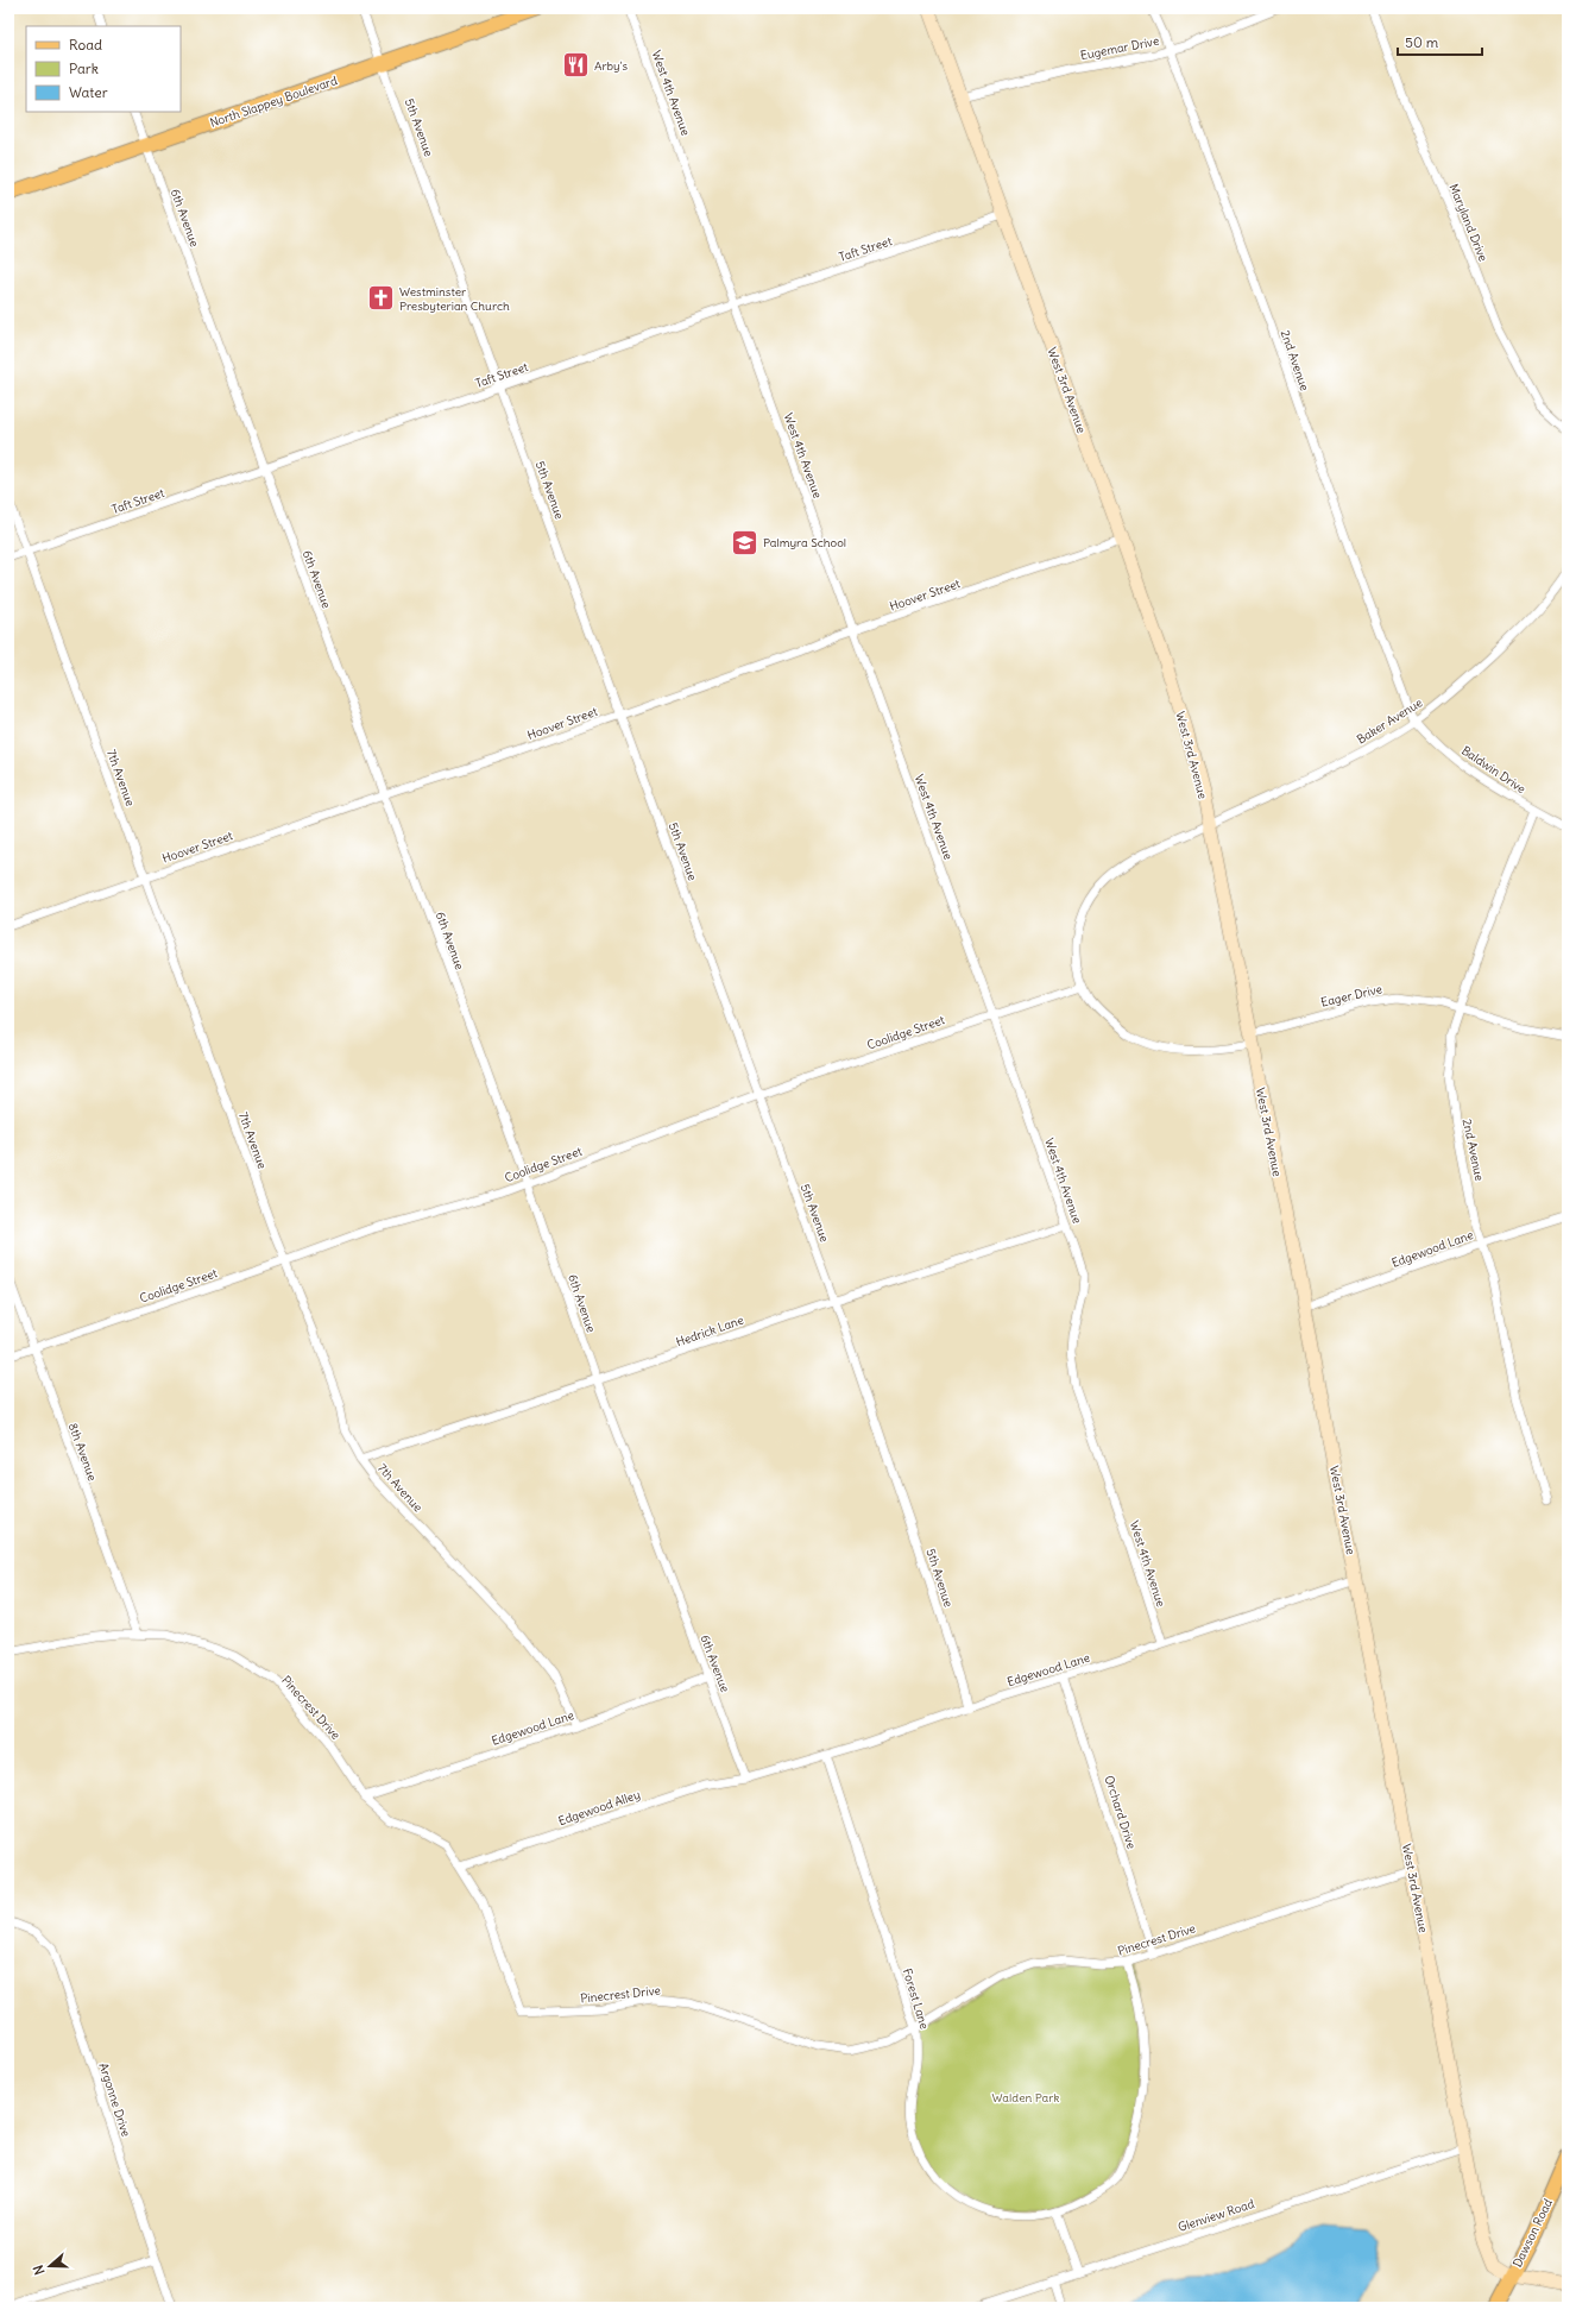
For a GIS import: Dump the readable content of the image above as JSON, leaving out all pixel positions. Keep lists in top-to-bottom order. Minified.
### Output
{"streets":{"main road":["North Slappey Boulevard","Dawson Road"],"street":["Eugemar Drive","West 4th Avenue","5th Avenue","6th Avenue","Maryland Drive","Taft Street","2nd Avenue","West 3rd Avenue","Hoover Street","Baker Avenue","Baldwin Drive","7th Avenue","Eager Drive","Coolidge Street","Edgewood Lane","Hedrick Lane","8th Avenue","Pinecrest Drive","Edgewood Alley","Orchard Drive","Forest Lane","Argonne Drive","Glenview Road"]},"crossings":[["Eugemar Drive","2nd Avenue"],["Eugemar Drive","West 3rd Avenue"],["West 4th Avenue","Taft Street"],["West 4th Avenue","Hoover Street"],["West 4th Avenue","Coolidge Street"],["West 4th Avenue","Edgewood Lane"],["West 4th Avenue","Hedrick Lane"],["North Slappey Boulevard","5th Avenue"],["North Slappey Boulevard","6th Avenue"],["5th Avenue","Taft Street"],["5th Avenue","Hoover Street"],["5th Avenue","Coolidge Street"],["5th Avenue","Edgewood Lane"],["5th Avenue","Hedrick Lane"],["6th Avenue","Taft Street"],["6th Avenue","Hoover Street"],["6th Avenue","Coolidge Street"],["6th Avenue","Edgewood Lane"],["6th Avenue","Hedrick Lane"],["6th Avenue","Edgewood Alley"],["Taft Street","West 3rd Avenue"],["Taft Street","7th Avenue"],["2nd Avenue","Baker Avenue"],["2nd Avenue","Baldwin Drive"],["2nd Avenue","Eager Drive"],["2nd Avenue","Edgewood Lane"],["West 3rd Avenue","Hoover Street"],["West 3rd Avenue","Baker Avenue"],["West 3rd Avenue","Eager Drive"],["West 3rd Avenue","Edgewood Lane"],["West 3rd Avenue","Pinecrest Drive"],["West 3rd Avenue","Glenview Road"],["West 3rd Avenue","Dawson Road"],["Hoover Street","7th Avenue"],["Baker Avenue","Baldwin Drive"],["Baker Avenue","Eager Drive"],["Baker Avenue","Coolidge Street"],["7th Avenue","Coolidge Street"],["7th Avenue","Edgewood Lane"],["7th Avenue","Hedrick Lane"],["Eager Drive","Coolidge Street"],["Coolidge Street","8th Avenue"],["Edgewood Lane","Pinecrest Drive"],["Edgewood Lane","Edgewood Alley"],["Edgewood Lane","Orchard Drive"],["Edgewood Lane","Forest Lane"],["8th Avenue","Pinecrest Drive"],["Pinecrest Drive","Edgewood Alley"],["Pinecrest Drive","Orchard Drive"],["Pinecrest Drive","Forest Lane"]],"parks":["Walden Park"],"places":{"restaurant":["Arby's"],"church":["Westminster Presbyterian Church"],"school or university":["Palmyra School"]},"legend":["Road","Park","Water"],"scale_bar":"50 m","north":"left"}
